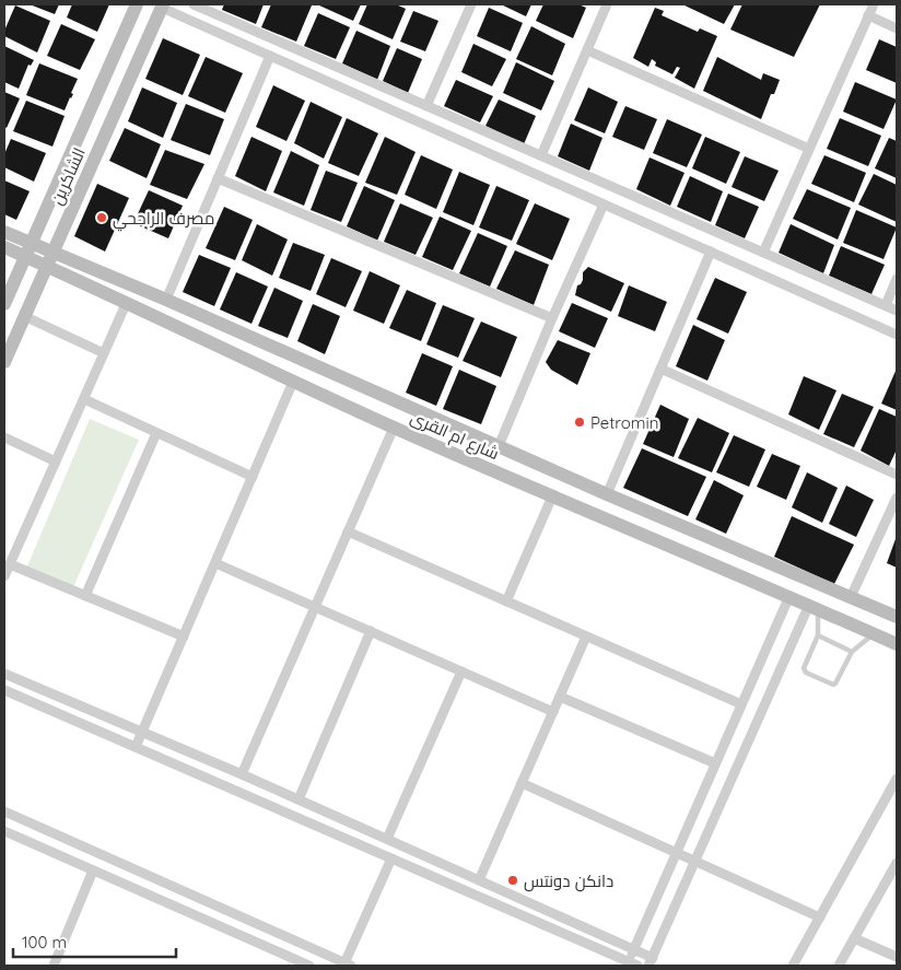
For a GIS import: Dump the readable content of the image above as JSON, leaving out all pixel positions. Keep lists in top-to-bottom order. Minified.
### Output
{"streets":{"main road":["الشاكرين","شارع ام القرى"]},"crossings":[["الشاكرين","شارع ام القرى"]],"places":["مصرف الراجحي","Petromin","دانكن دونتس"],"scale_bar":"100 m"}
